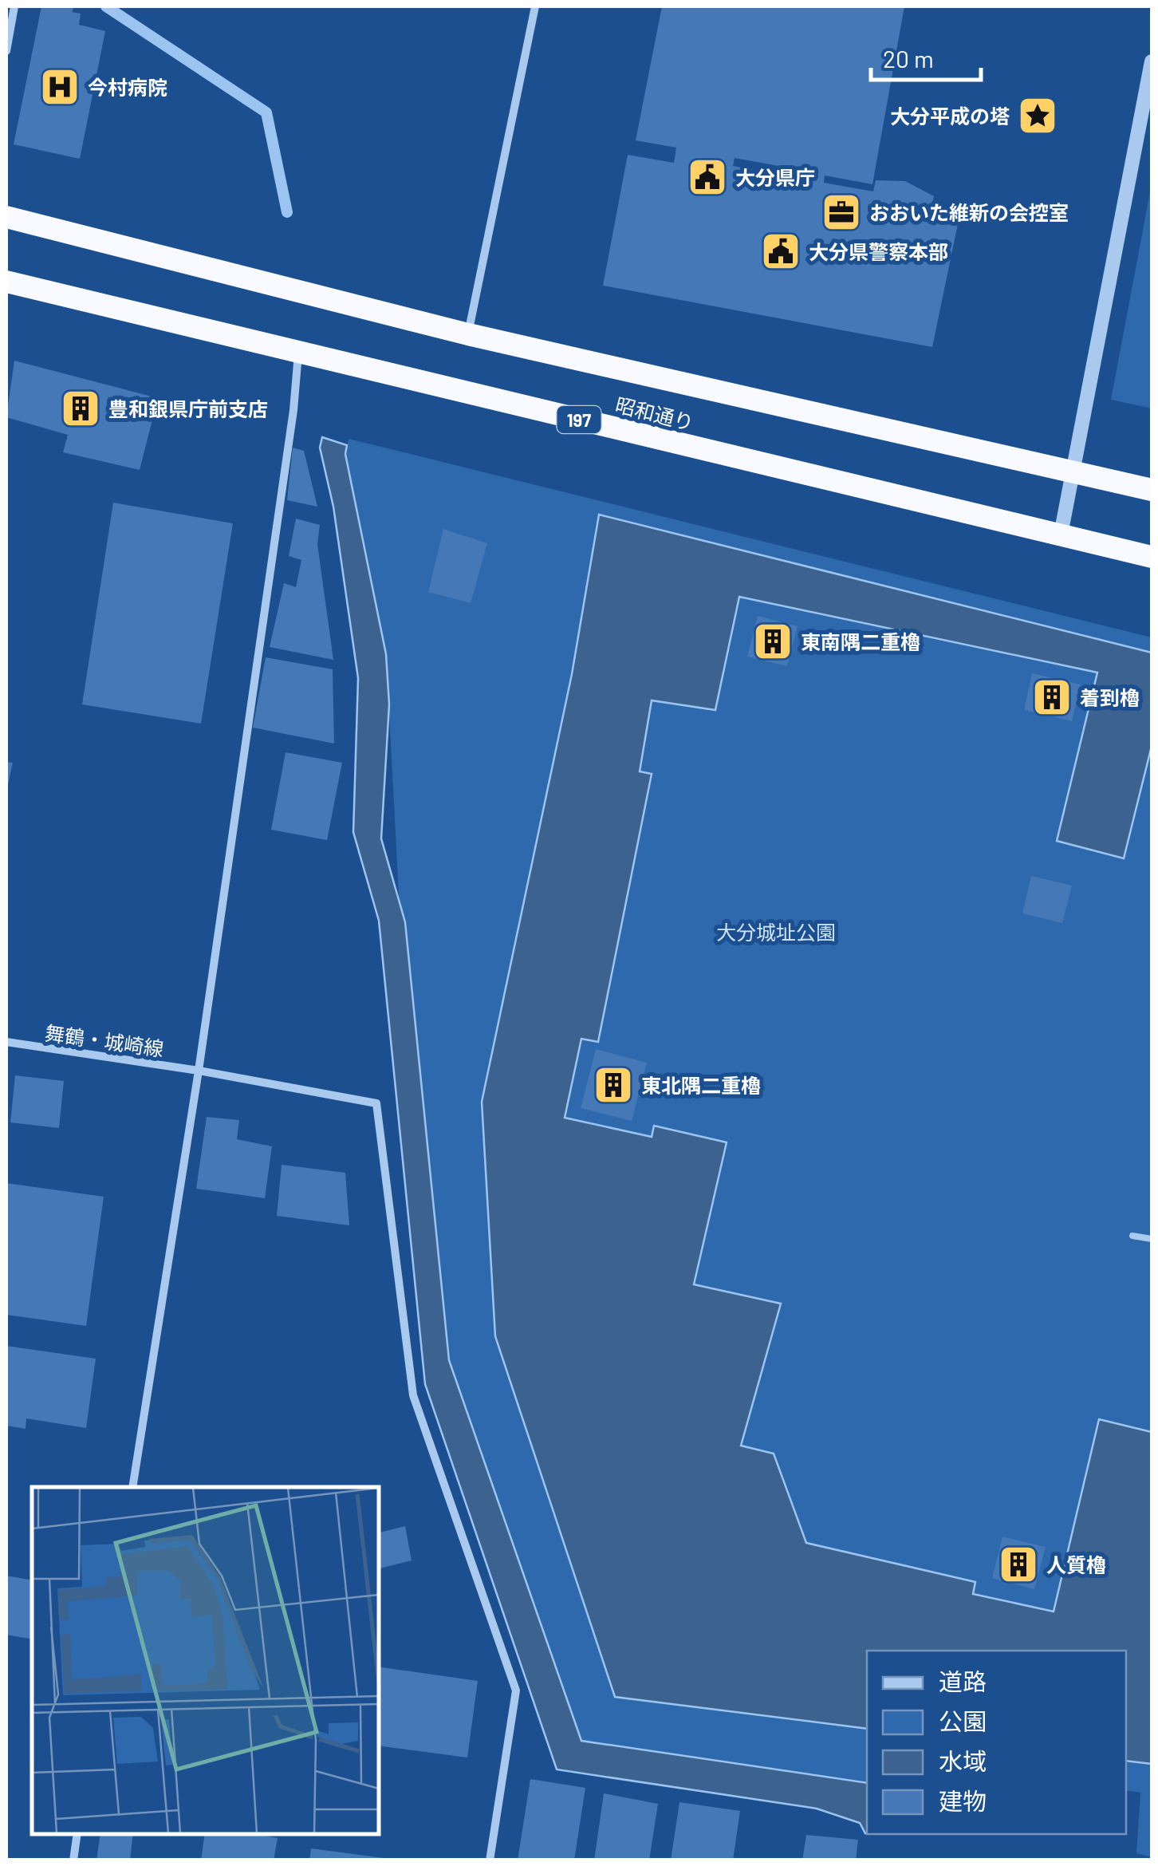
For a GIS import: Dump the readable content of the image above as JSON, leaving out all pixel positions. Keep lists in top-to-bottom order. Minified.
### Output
{"streets":{"highway":["昭和通り","197"],"street":["舞鶴・城崎線"]},"parks":["大分城址公園"],"places":{"hospital":["今村病院"],"place":["大分平成の塔"],"public building":["大分県庁","大分県警察本部"],"office":["おおいた維新の会控室"],"building":["豊和銀県庁前支店","東南隅二重櫓","着到櫓","東北隅二重櫓","人質櫓"]},"legend":["道路","公園","水域","建物"],"scale_bar":"20 m"}
